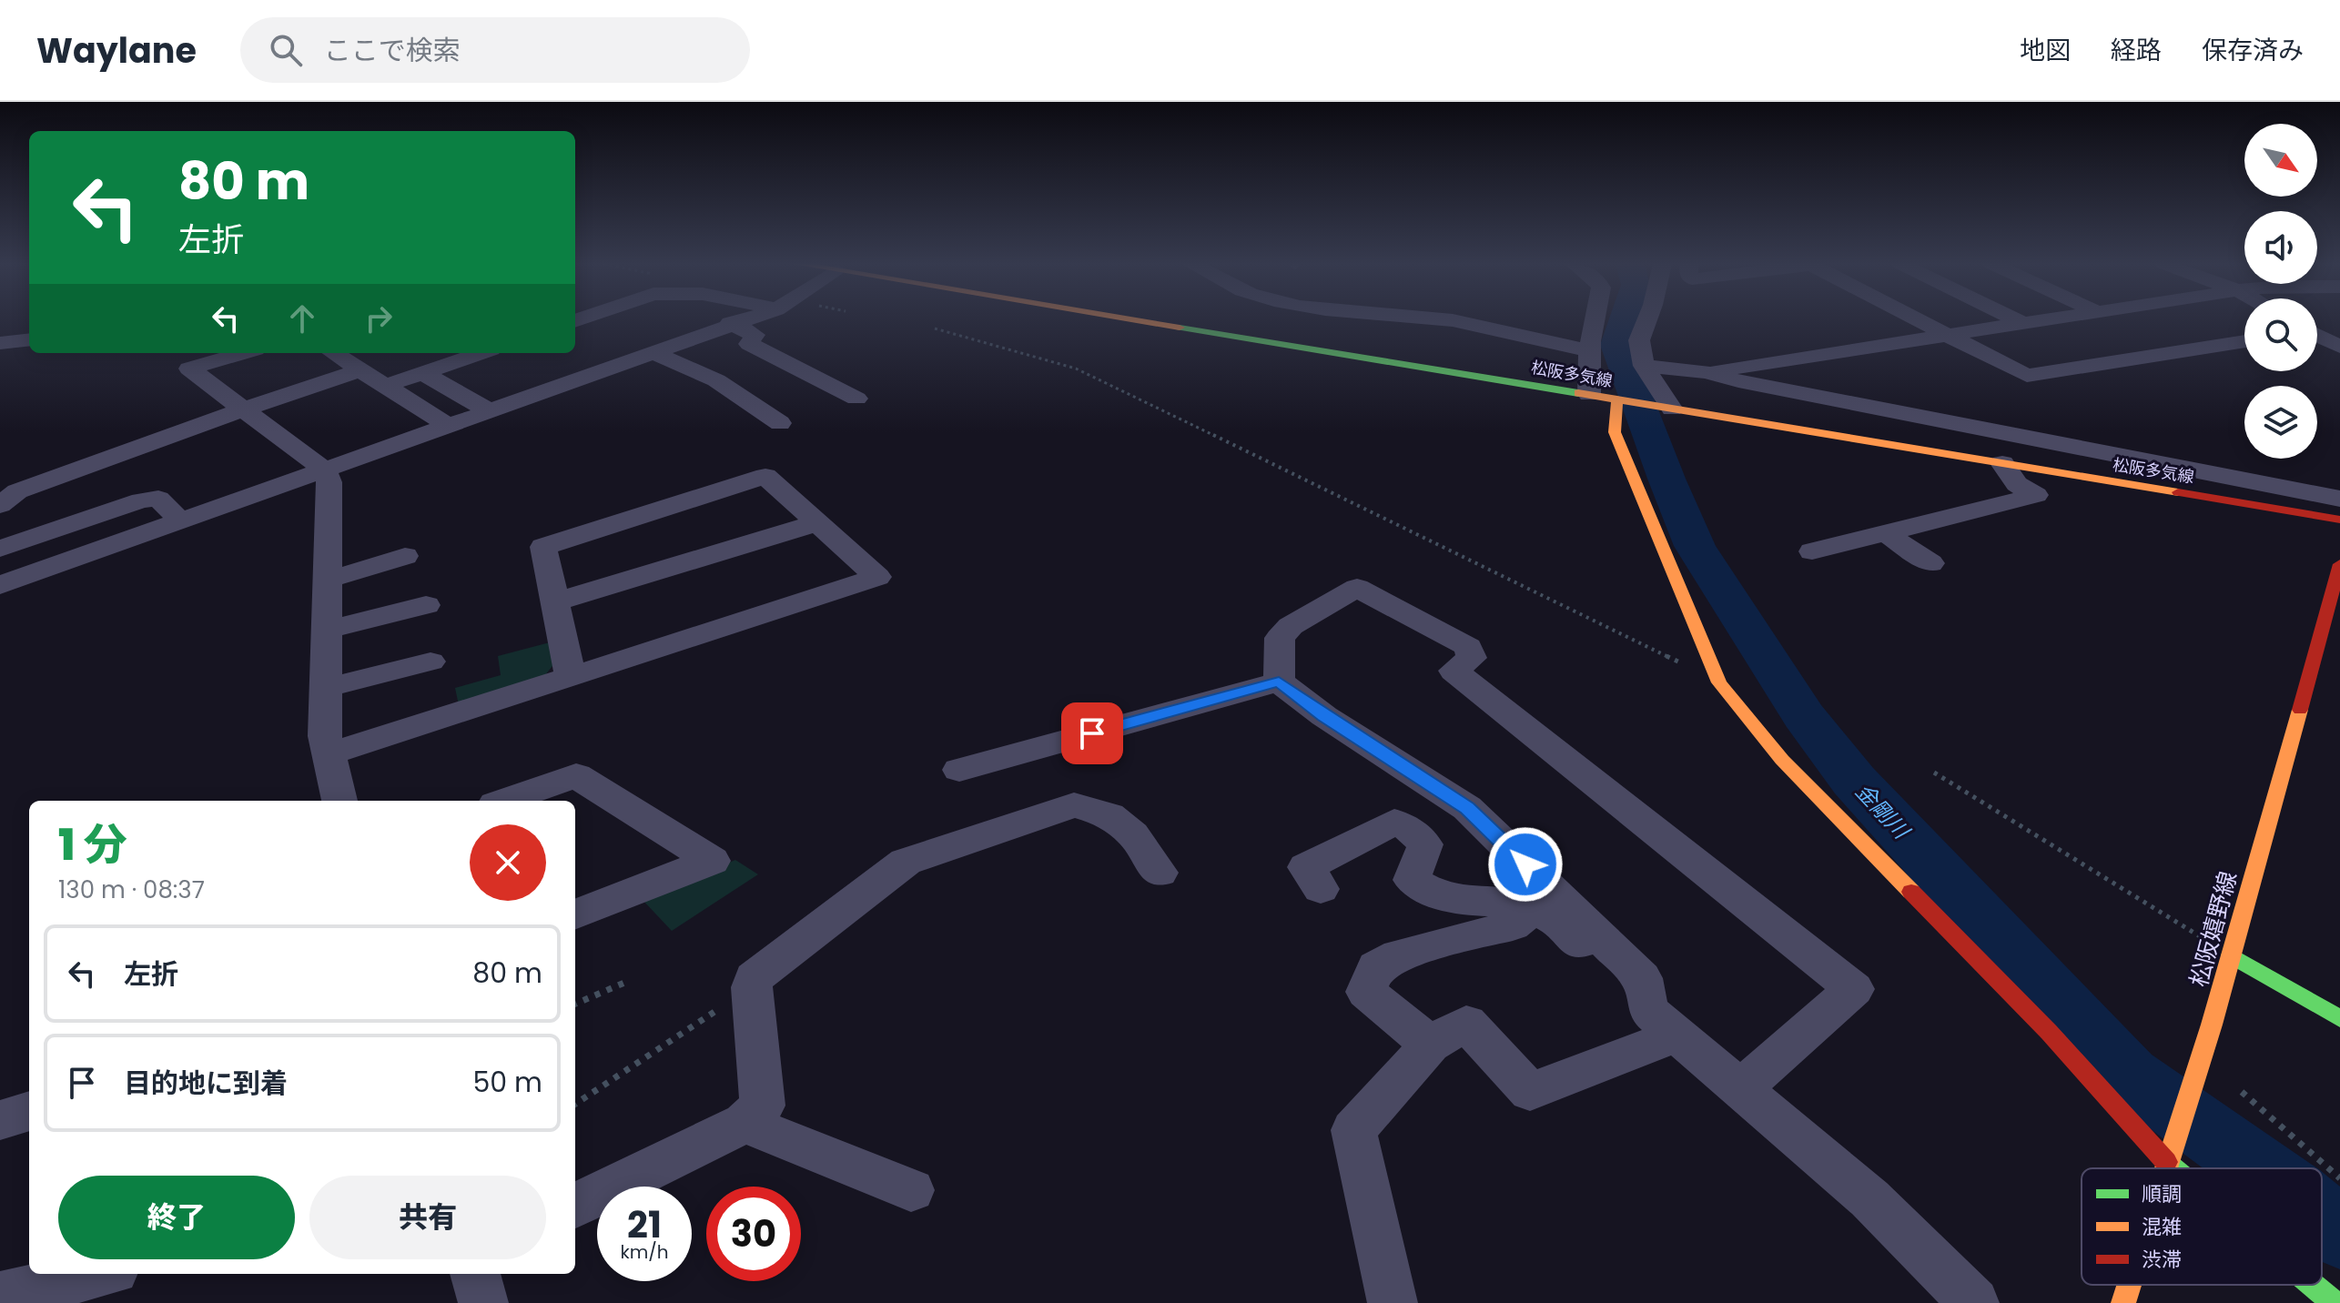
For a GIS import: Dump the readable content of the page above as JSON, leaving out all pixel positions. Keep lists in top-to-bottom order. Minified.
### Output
{"streets":{"main road":["松阪多気線","松阪嬉野線"]},"water":["金剛川"],"legend":["順調","混雑","渋滞"],"north":"bottom right","page":{"header":"Waylane","search":"ここで検索","nav":["地図","経路","保存済み"],"turn":["80 m","左折"],"heading":["1 分","130 m · 08:37"],"list":[{"name":"左折","value":"80 m"},{"name":"目的地に到着","value":"50 m"}],"buttons":["終了","共有"],"speed":"21 km/h","limit":"30"}}
